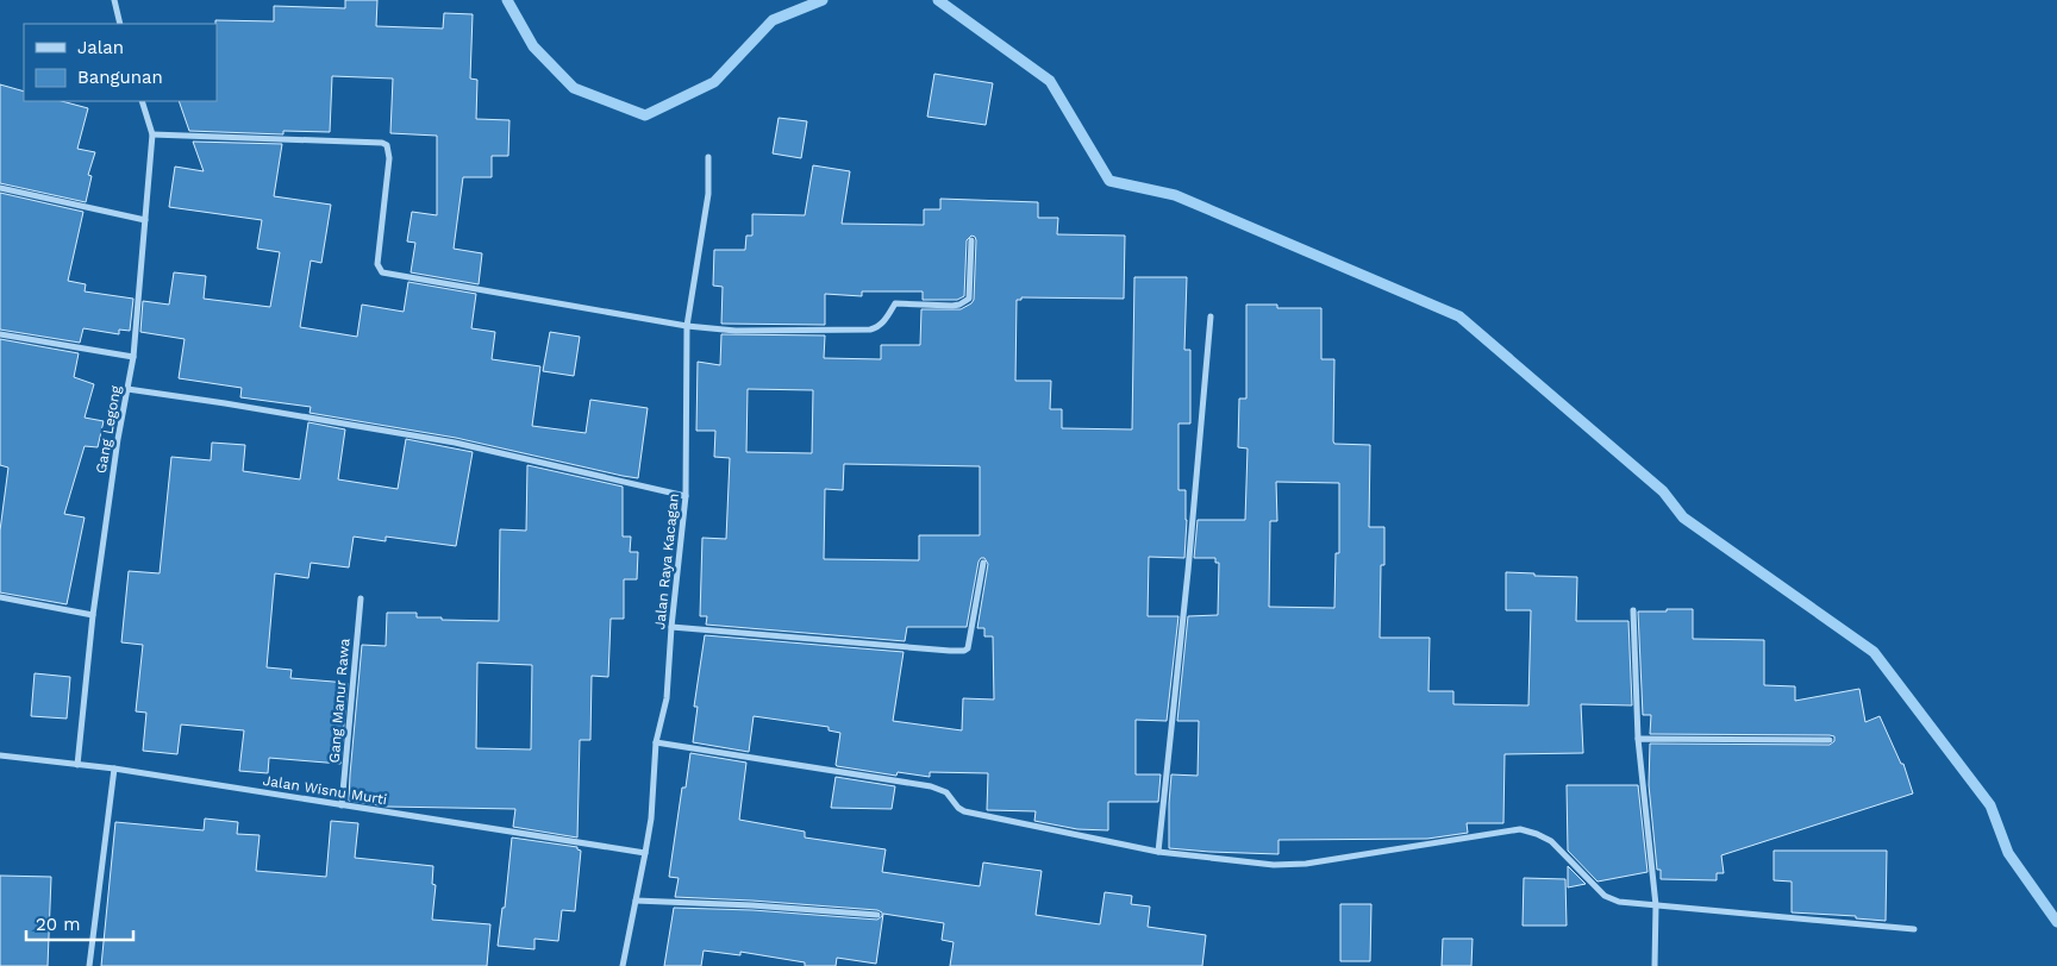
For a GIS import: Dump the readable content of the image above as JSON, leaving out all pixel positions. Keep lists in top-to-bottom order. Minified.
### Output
{"streets":{"street":["Gang Legong","Jalan Raya Kacagan","Gang Manur Rawa","Jalan Wisnu Murti"]},"crossings":[["Gang Legong","Jalan Wisnu Murti"],["Jalan Raya Kacagan","Jalan Wisnu Murti"],["Gang Manur Rawa","Jalan Wisnu Murti"]],"legend":["Jalan","Bangunan"],"scale_bar":"20 m"}
